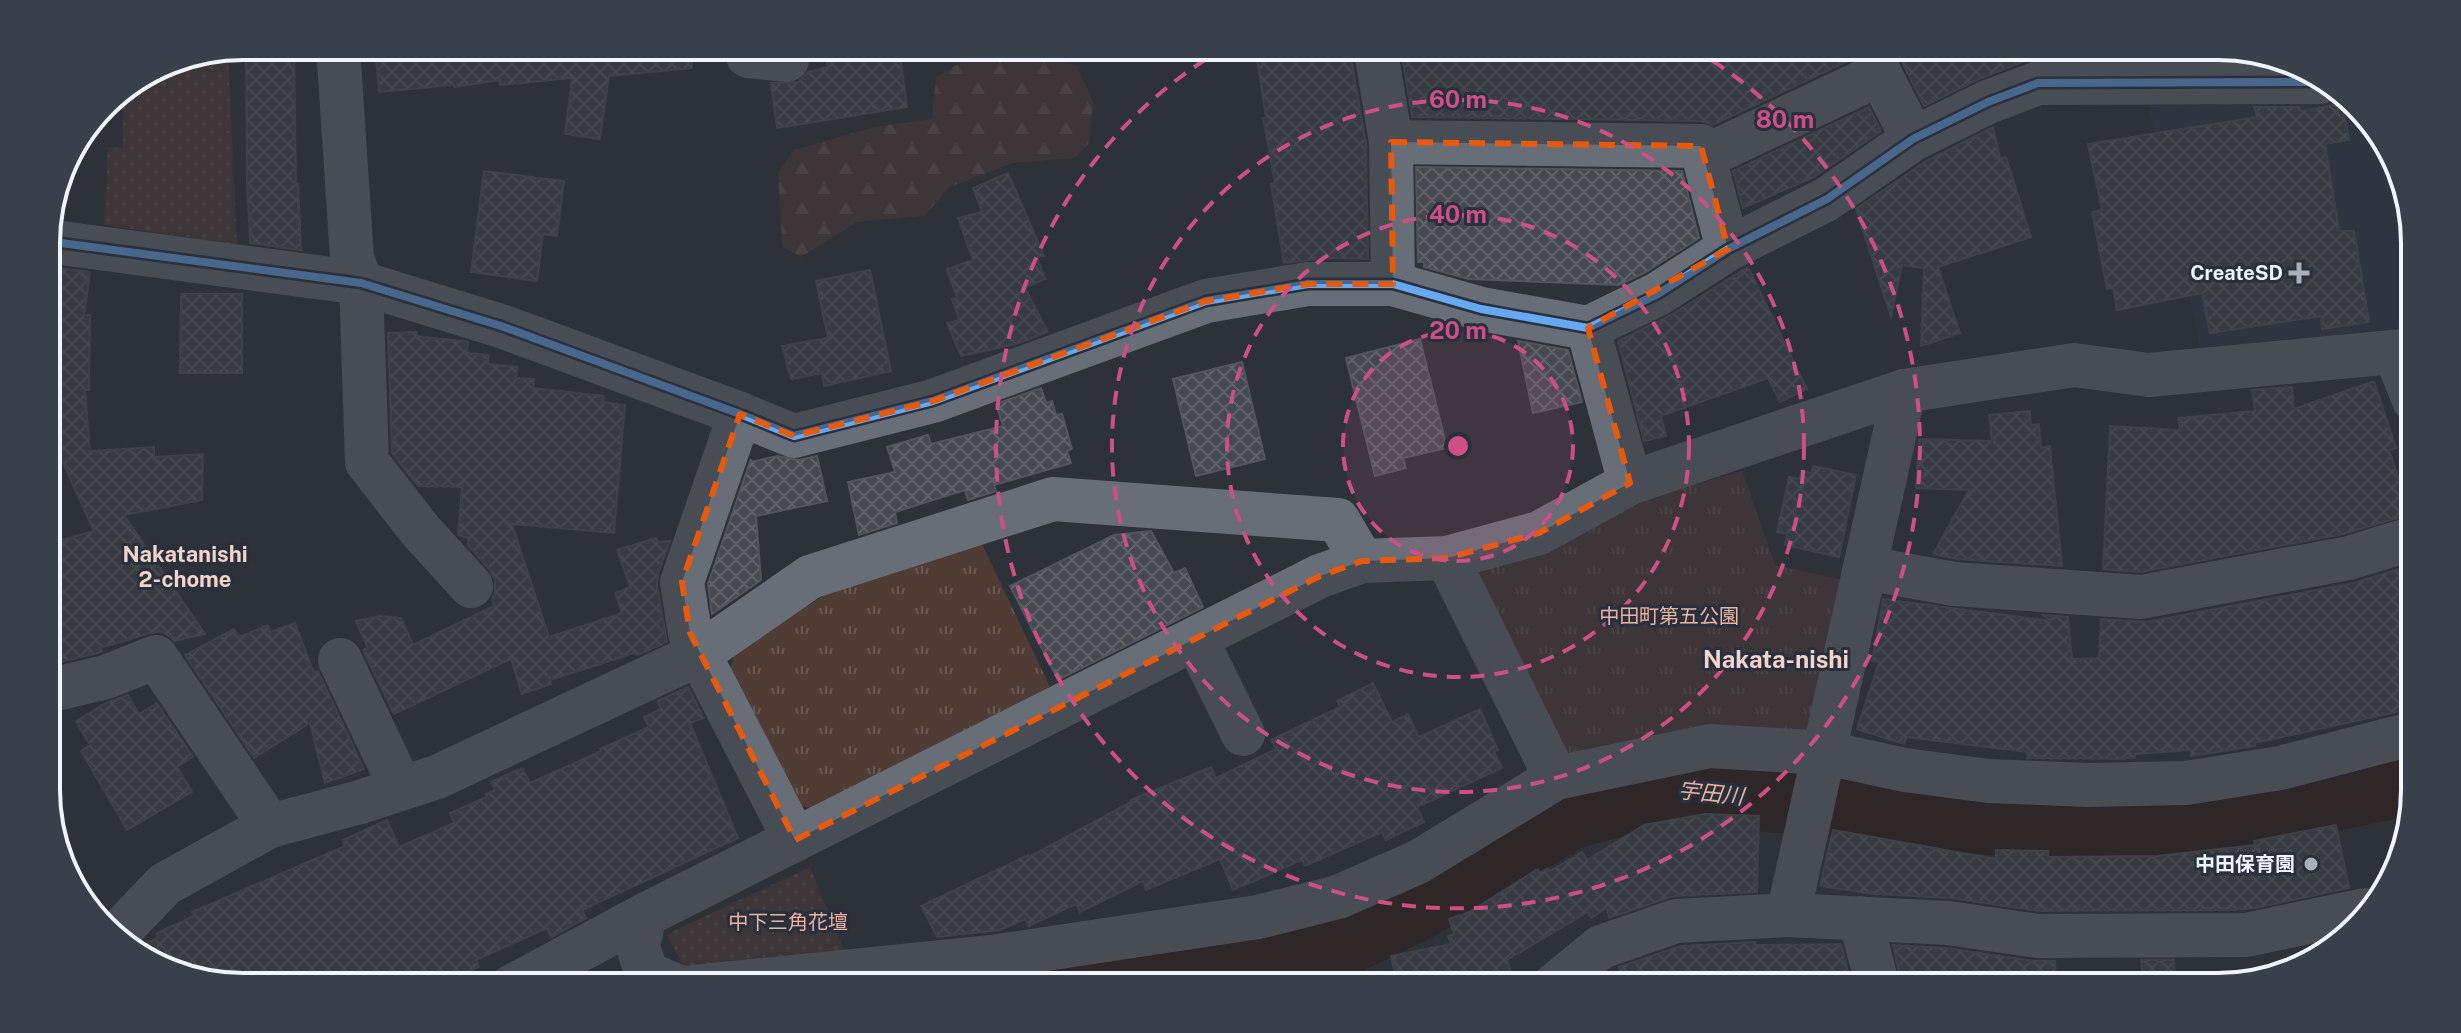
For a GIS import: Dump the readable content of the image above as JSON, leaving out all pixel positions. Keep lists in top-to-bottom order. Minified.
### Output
{"districts":["Nakatanishi 2-chome","Nakata-nishi"],"water":["宇田川"],"parks":["中田町第五公園","中下三角花壇"],"places":{"health":["CreateSD"],"other":["中田保育園"]},"rings":["60 m","80 m","40 m","20 m"]}
